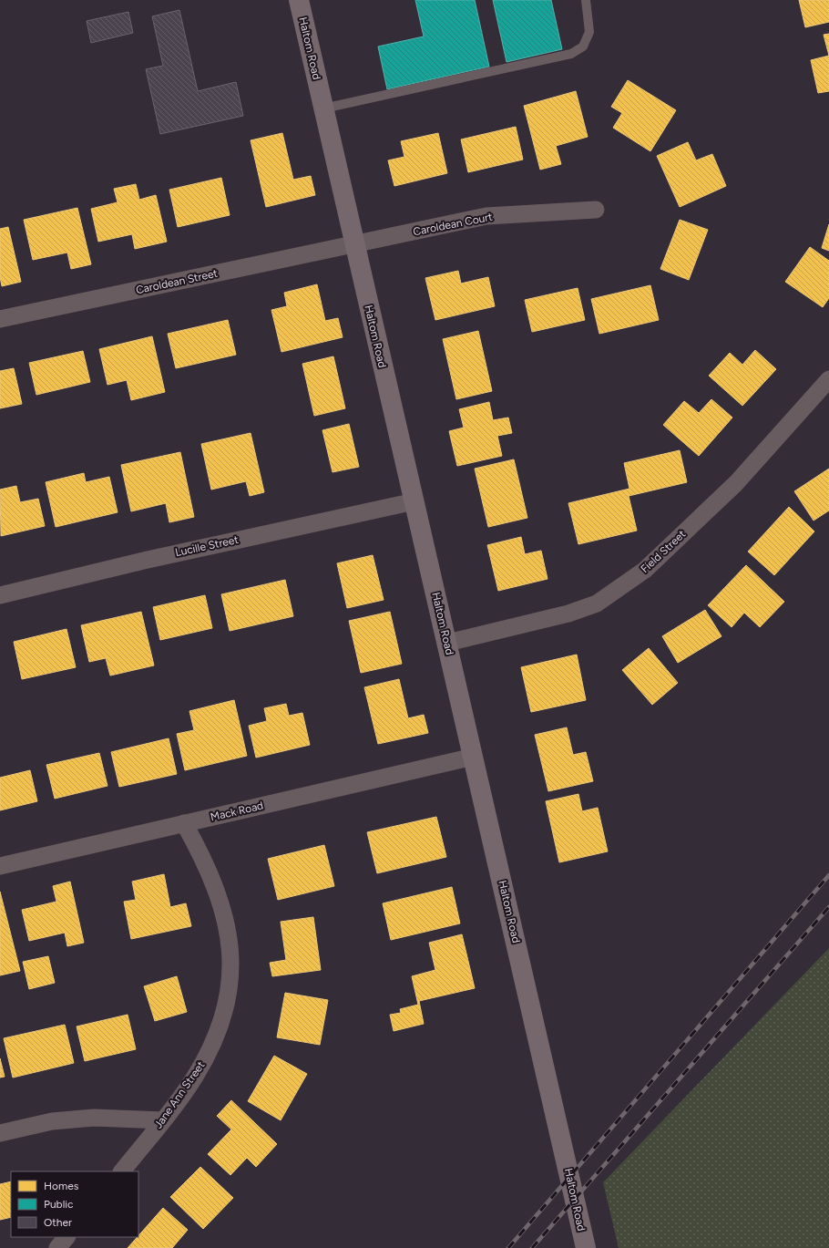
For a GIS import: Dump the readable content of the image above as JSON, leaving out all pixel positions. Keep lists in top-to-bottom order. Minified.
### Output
{"streets":{"main road":["Haltom Road"],"street":["Caroldean Court","Caroldean Street","Lucille Street","Field Street","Mack Road","Jane Ann Street"]},"crossings":[["Haltom Road","Caroldean Court"],["Haltom Road","Caroldean Street"],["Haltom Road","Lucille Street"],["Haltom Road","Field Street"],["Haltom Road","Mack Road"],["Caroldean Court","Caroldean Street"],["Mack Road","Jane Ann Street"]],"legend":["Homes","Public","Other"]}
